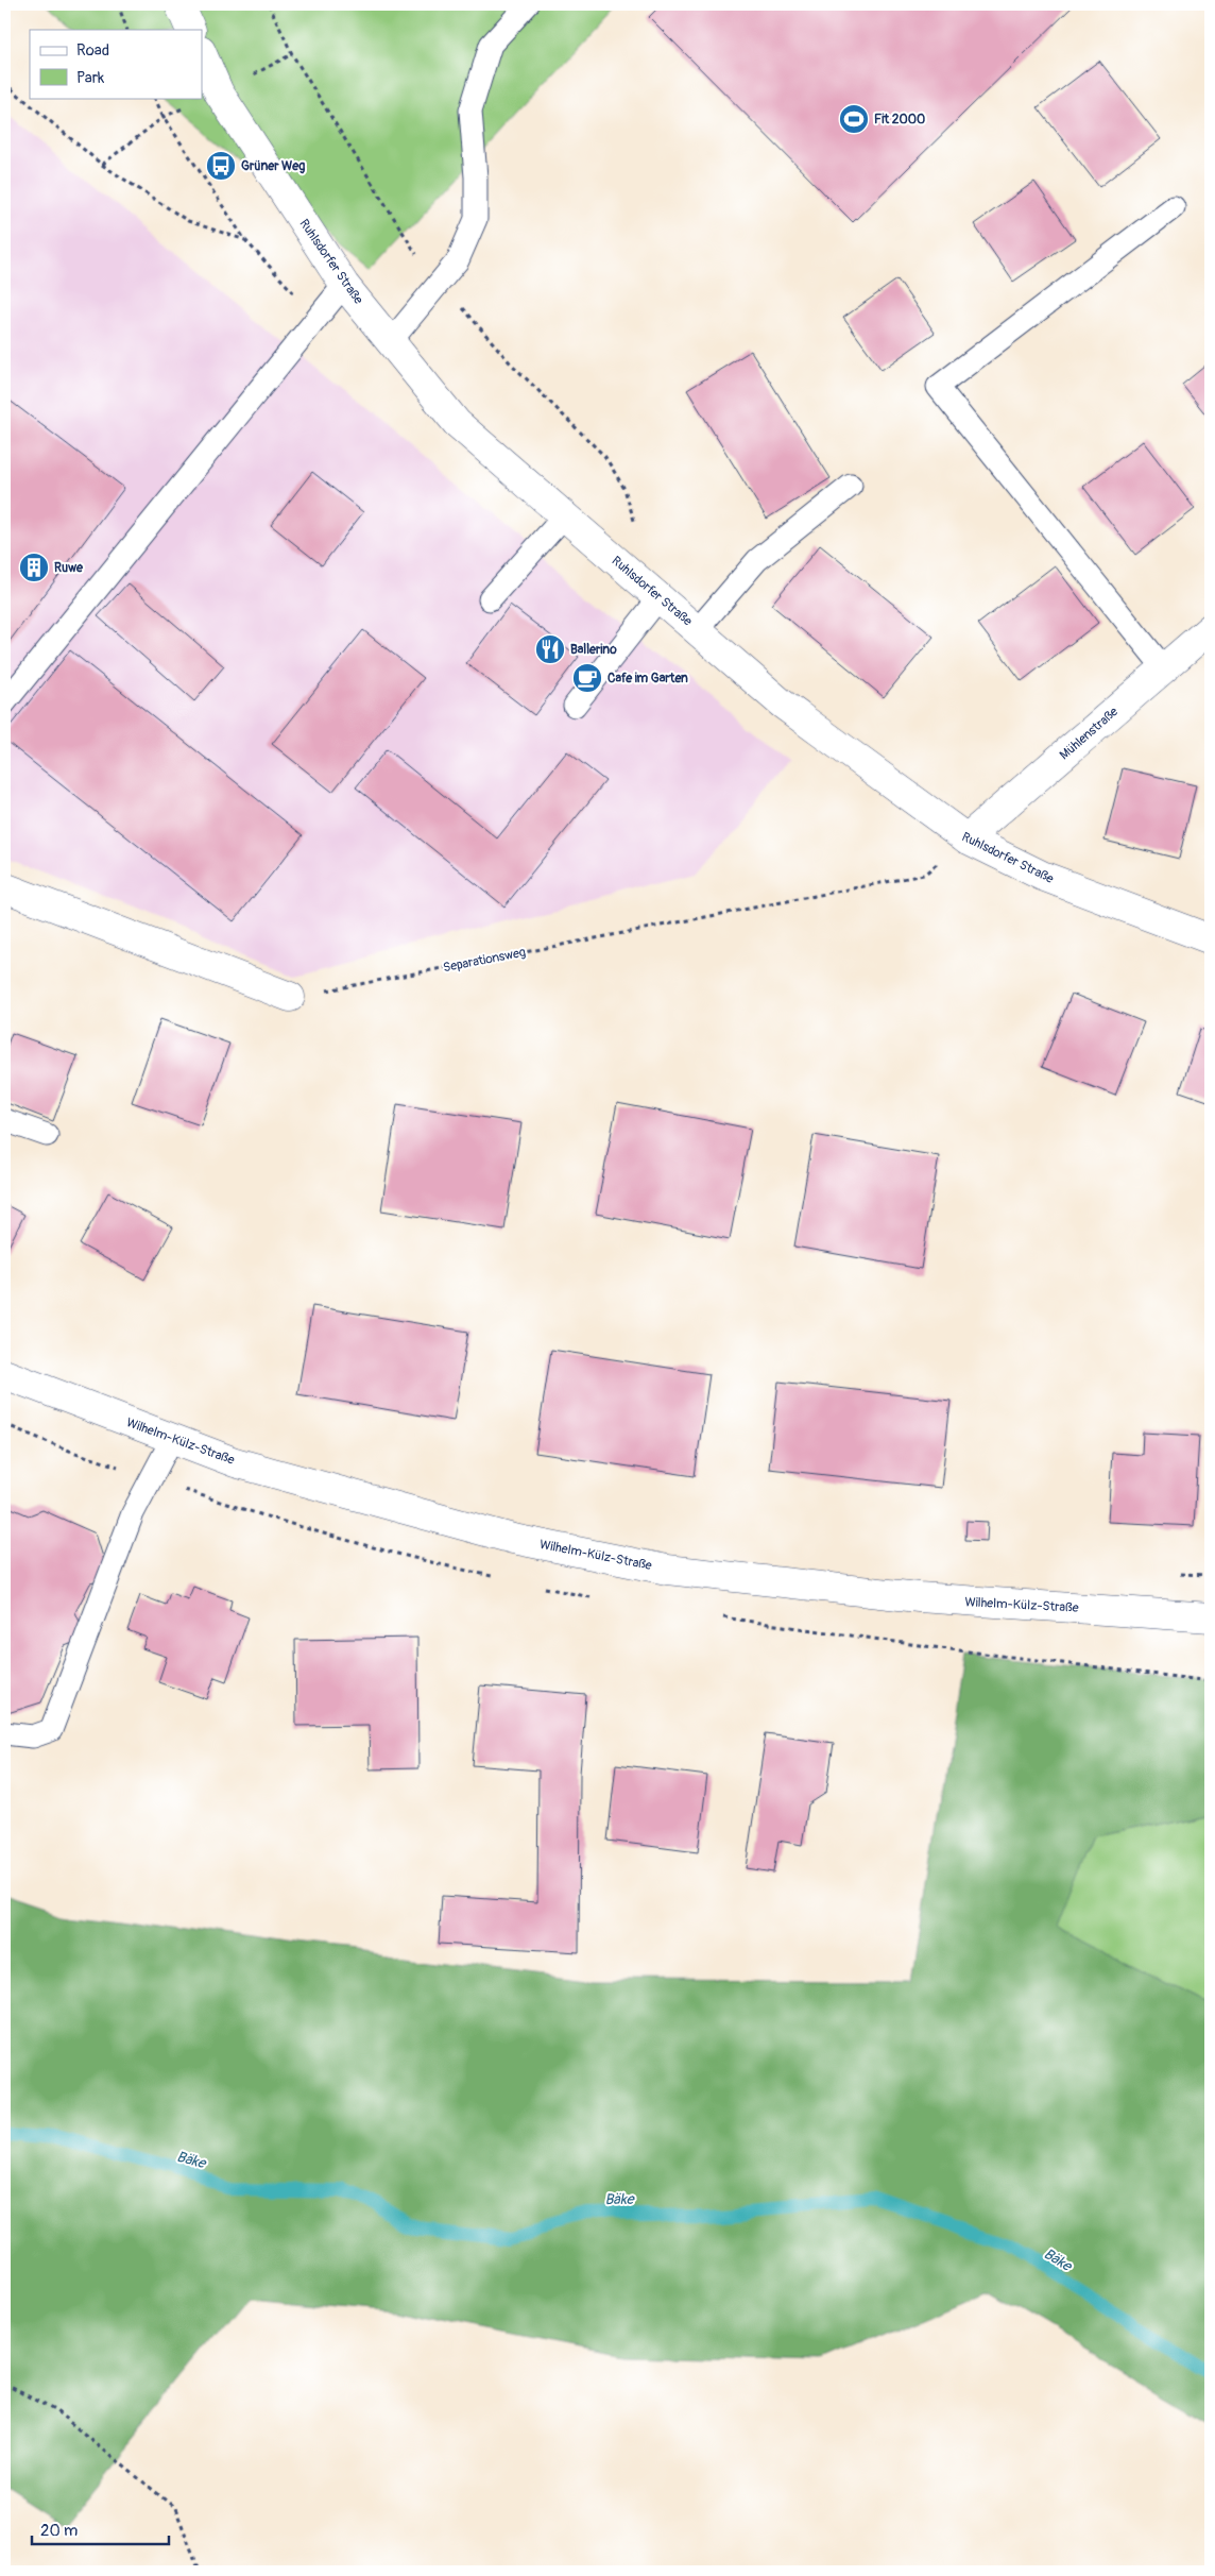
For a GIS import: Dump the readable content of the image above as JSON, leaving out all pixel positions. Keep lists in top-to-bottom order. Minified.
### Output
{"streets":{"street":["Ruhlsdorfer Straße","Mühlenstraße","Wilhelm-Külz-Straße"],"path":["Separationsweg"]},"crossings":[["Ruhlsdorfer Straße","Mühlenstraße"],["Ruhlsdorfer Straße","Separationsweg"],["Mühlenstraße","Separationsweg"]],"water":["Bäke"],"places":{"sports":["Fit 2000"],"bus stop":["Grüner Weg"],"building":["Ruwe"],"restaurant":["Ballerino"],"cafe":["Cafe im Garten"]},"legend":["Road","Park"],"scale_bar":"20 m"}
